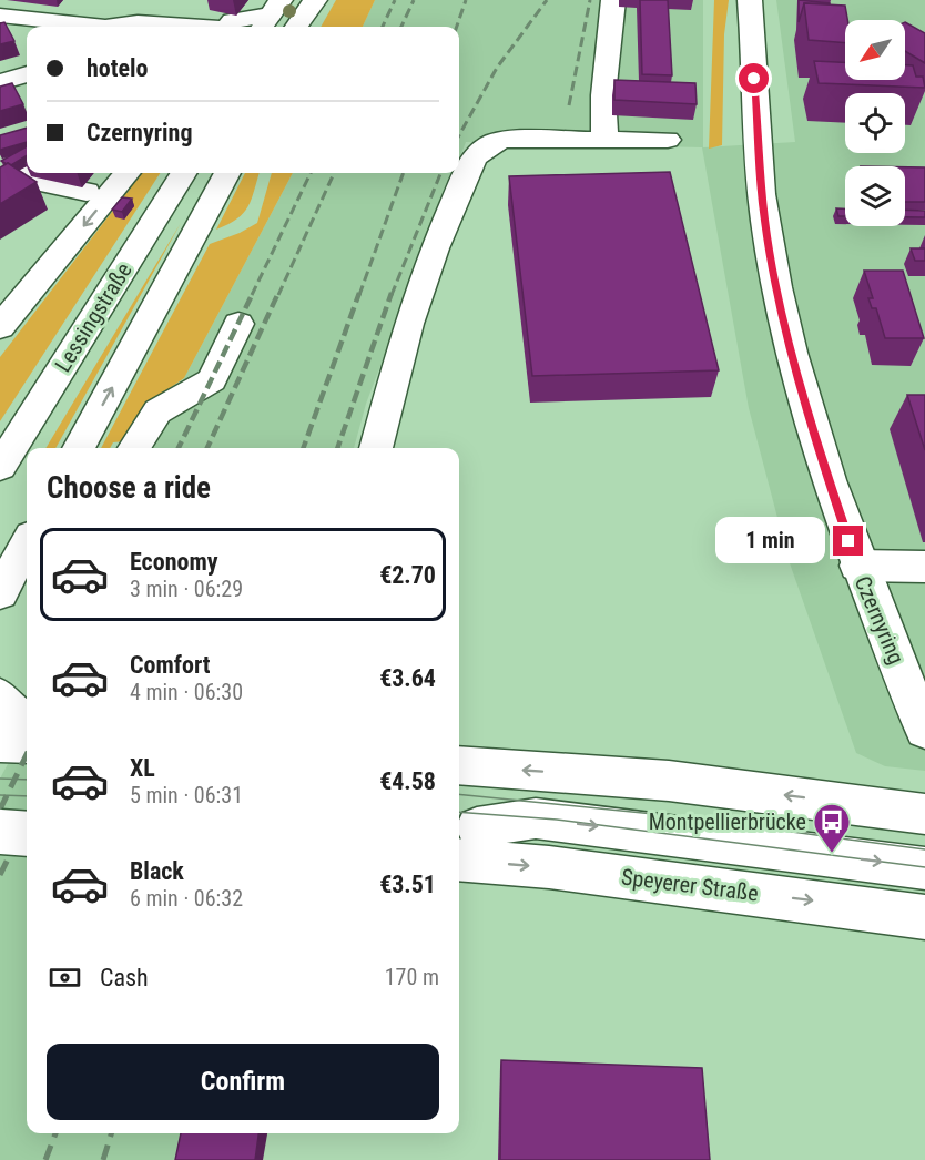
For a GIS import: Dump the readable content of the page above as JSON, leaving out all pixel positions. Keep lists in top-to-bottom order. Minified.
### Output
{"streets":{"main road":["Lessingstraße","Czernyring","Speyerer Straße"]},"places":{"bus stop":["Montpellierbrücke"]},"north":"bottom left","page":{"banner":["hotelo","Czernyring"],"heading":"Choose a ride","bubble":"1 min","list":[{"name":"Economy","note":"3 min · 06:29","value":"€2.70"},{"name":"Comfort","note":"4 min · 06:30","value":"€3.64"},{"name":"XL","note":"5 min · 06:31","value":"€4.58"},{"name":"Black","note":"6 min · 06:32","value":"€3.51"}],"pay":["Cash","170 m"],"buttons":"Confirm"}}
